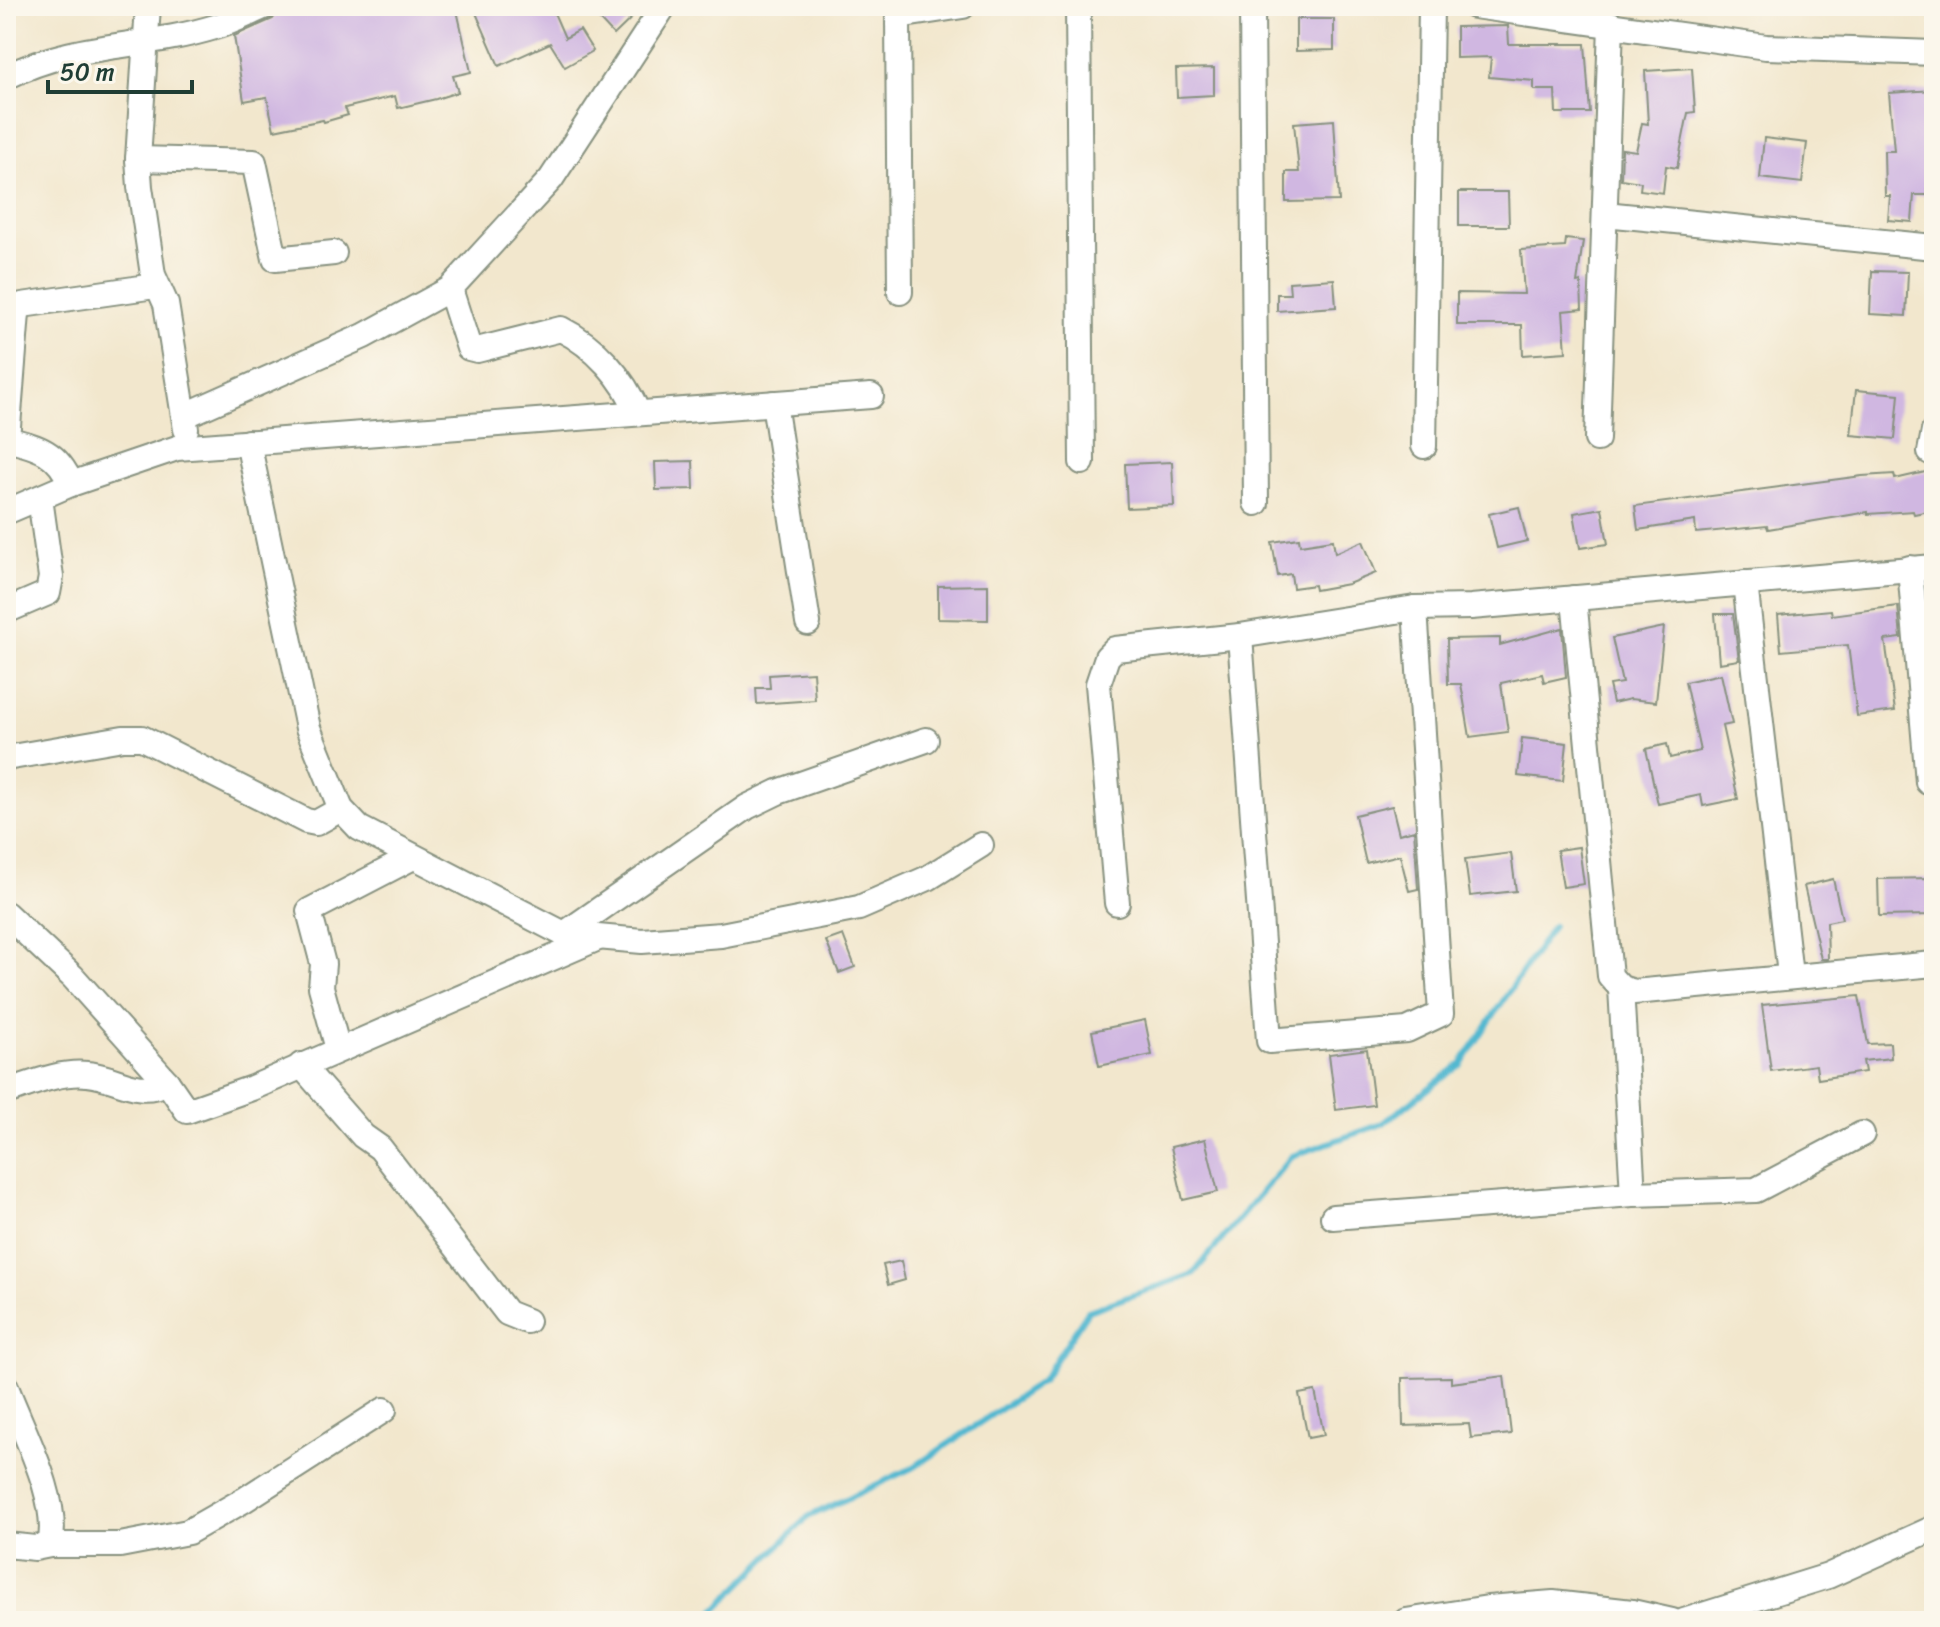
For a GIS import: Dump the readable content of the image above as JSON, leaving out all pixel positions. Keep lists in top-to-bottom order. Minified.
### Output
{"scale_bar":"50 m"}
